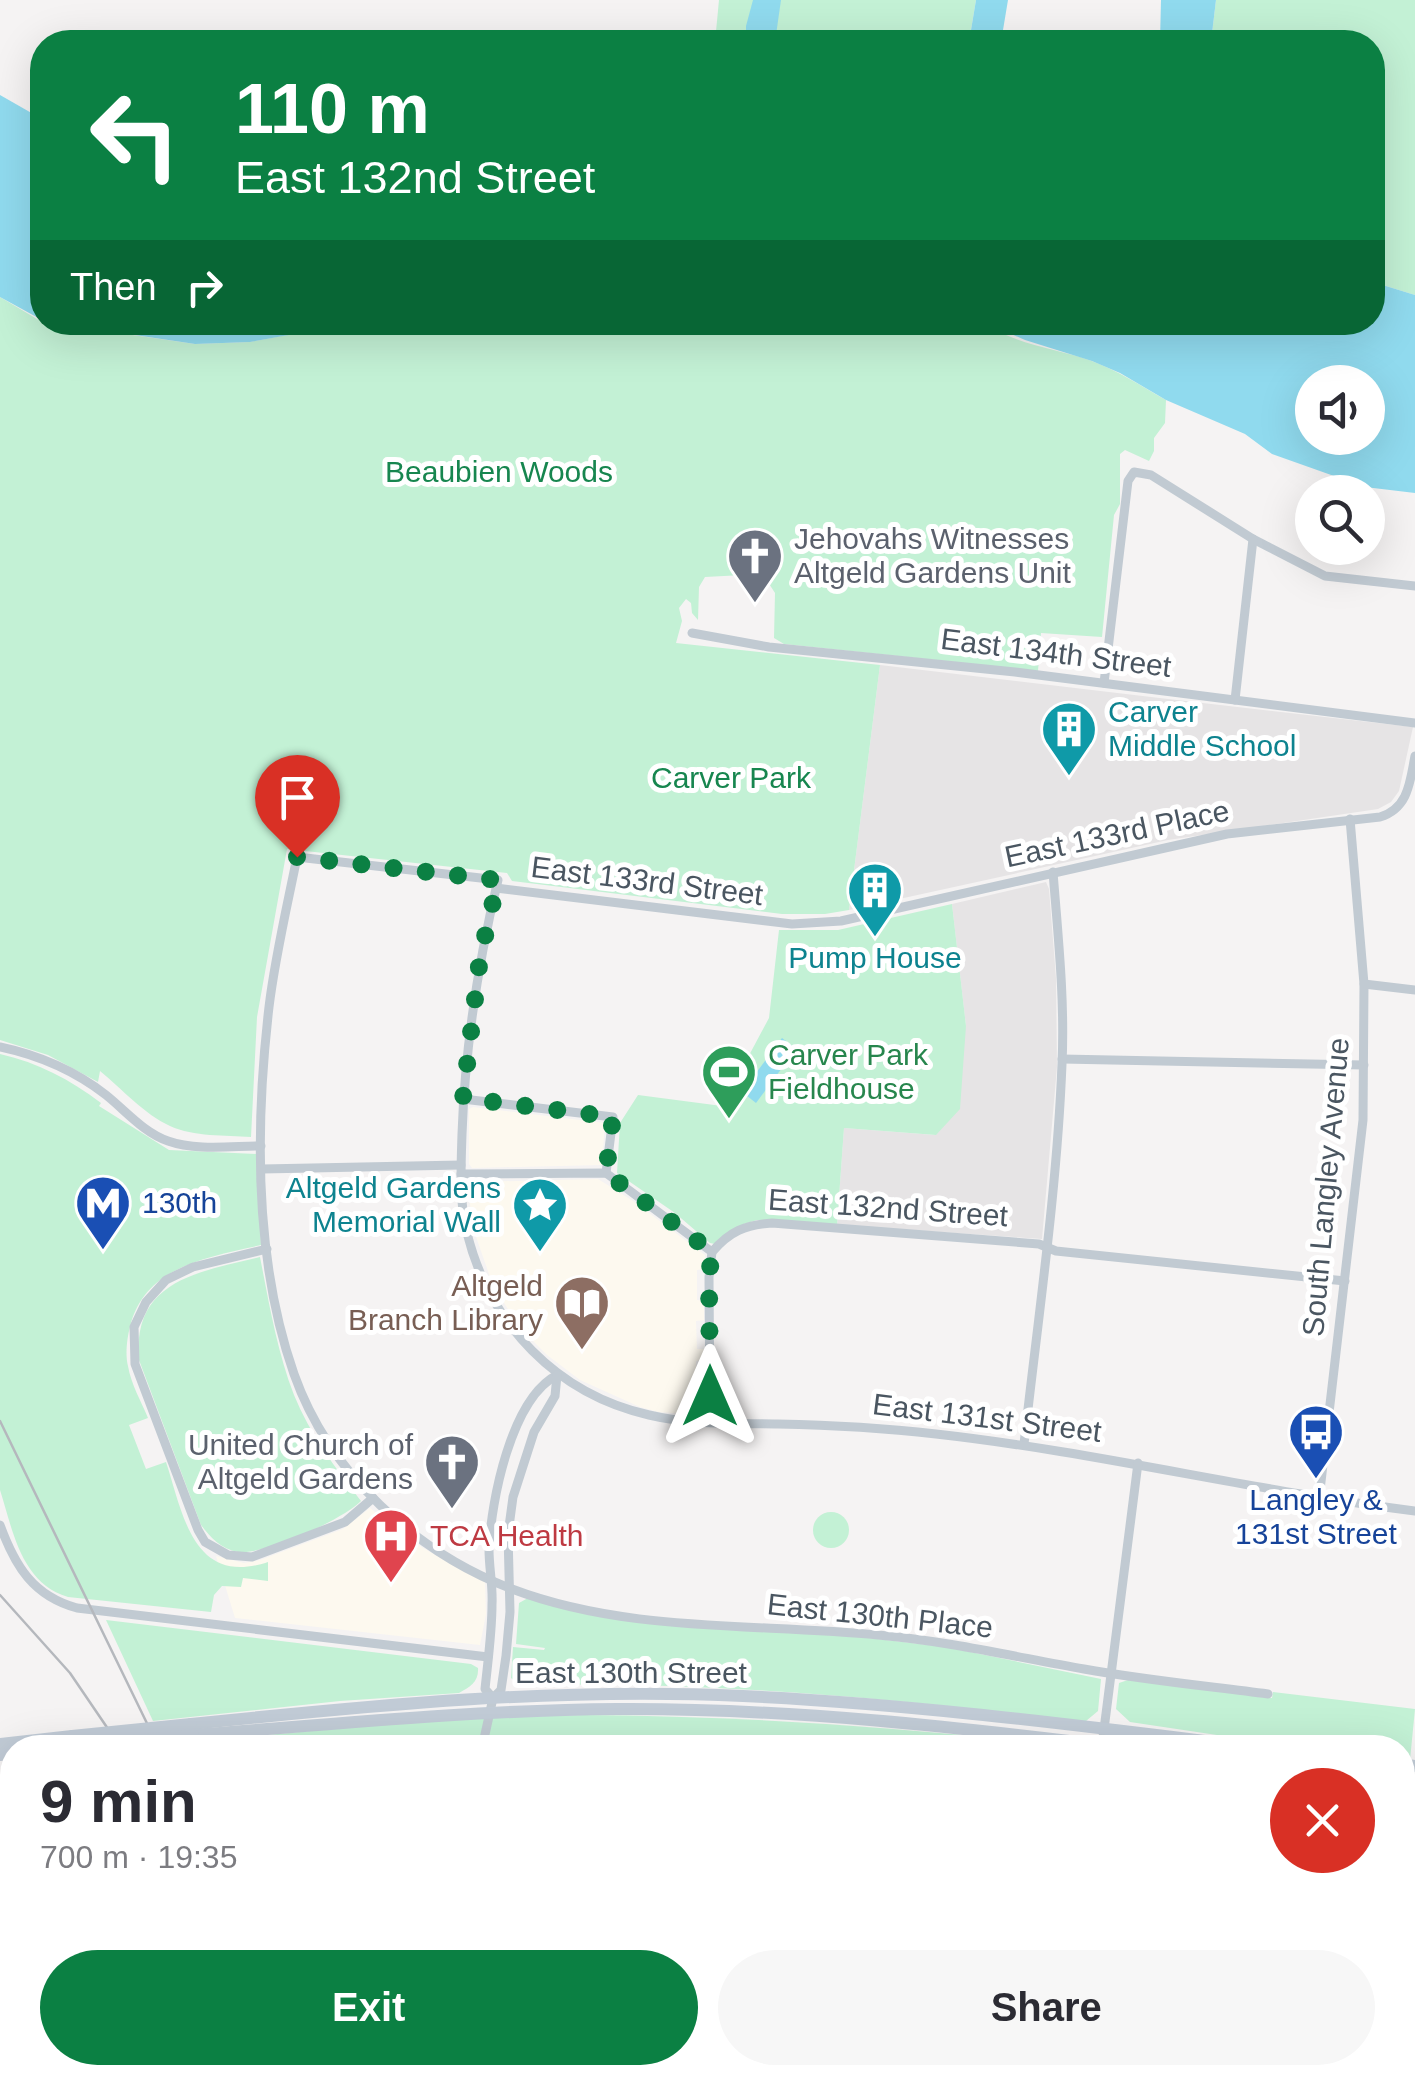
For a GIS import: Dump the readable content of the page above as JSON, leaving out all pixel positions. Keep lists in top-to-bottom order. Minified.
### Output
{"streets":{"main road":["East 130th Street"],"street":["East 134th Street","East 133rd Place","East 133rd Street","South Langley Avenue","East 132nd Street","East 131st Street","East 130th Place"]},"crossings":[["East 133rd Place","East 133rd Street"],["East 133rd Place","South Langley Avenue"],["East 133rd Street","East 131st Street"],["East 133rd Street","East 130th Place"],["South Langley Avenue","East 132nd Street"],["South Langley Avenue","East 131st Street"]],"parks":["Beaubien Woods","Carver Park"],"places":{"church":["Jehovahs Witnesses Altgeld Gardens Unit","United Church of Altgeld Gardens"],"building":["Carver Middle School","Pump House"],"sports":["Carver Park Fieldhouse"],"metro station":["130th"],"place":["Altgeld Gardens Memorial Wall"],"library":["Altgeld Branch Library"],"bus stop":["Langley & 131st Street"],"hospital":["TCA Health"]},"page":{"turn":["110 m","East 132nd Street"],"then":"Then","heading":["9 min","700 m · 19:35"],"buttons":["Exit","Share"]}}
